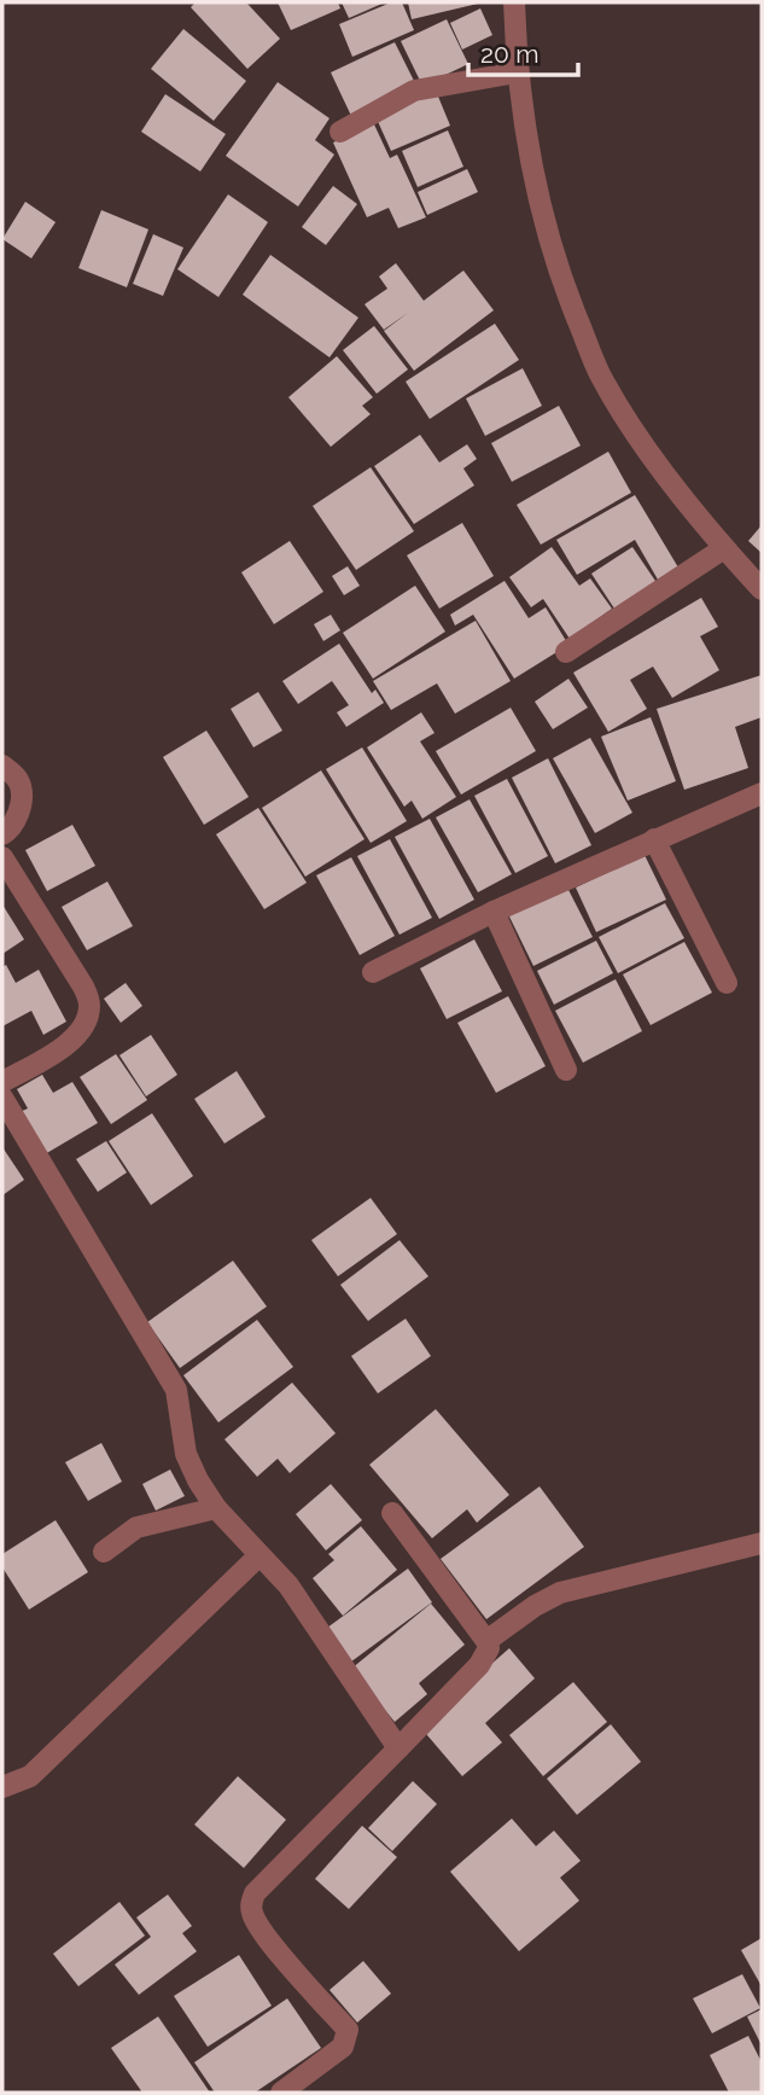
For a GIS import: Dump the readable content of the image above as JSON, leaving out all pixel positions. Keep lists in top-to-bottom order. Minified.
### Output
{"scale_bar":"20 m"}
